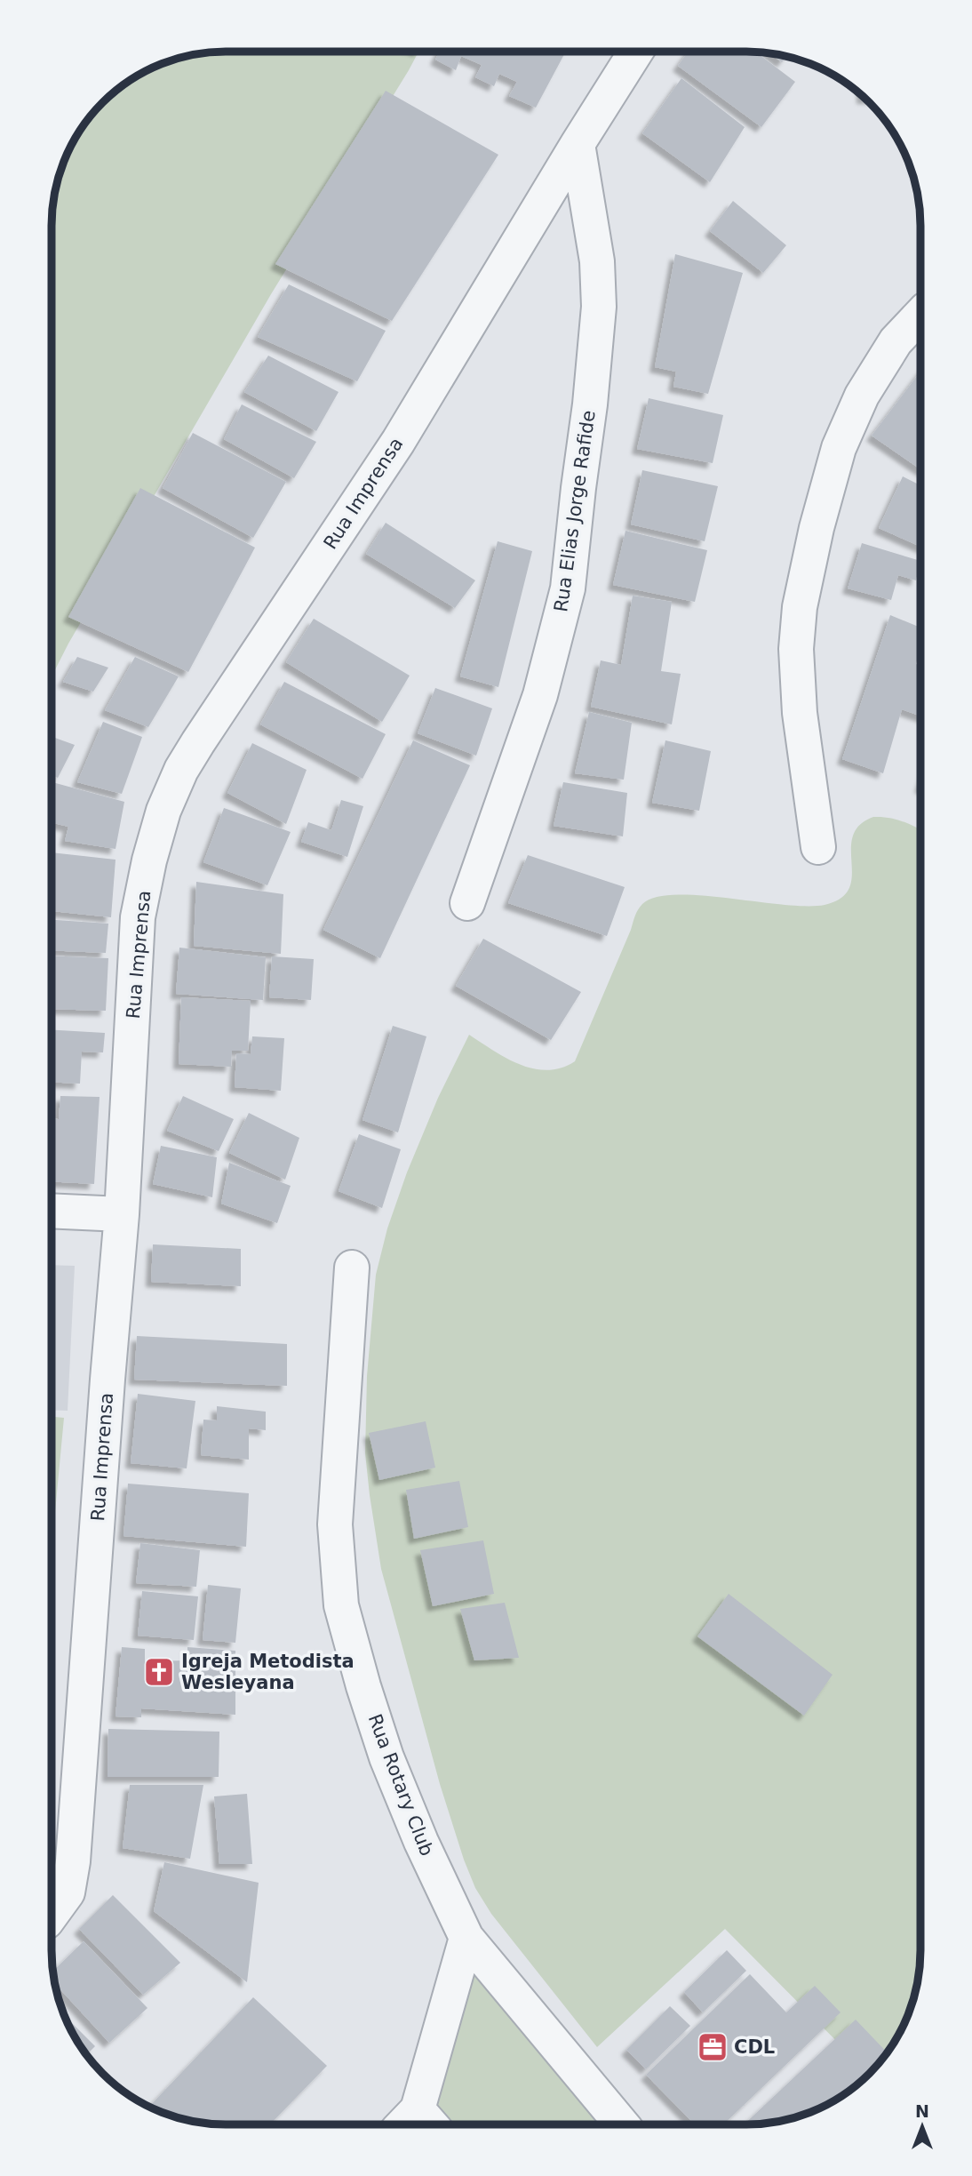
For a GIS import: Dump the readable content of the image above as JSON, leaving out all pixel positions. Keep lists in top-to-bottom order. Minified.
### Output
{"streets":{"street":["Rua Imprensa","Rua Elias Jorge Rafide","Rua Rotary Club"]},"crossings":[["Rua Imprensa","Rua Elias Jorge Rafide"]],"places":{"church":["Igreja Metodista Wesleyana"],"office":["CDL"]},"north":"top"}
